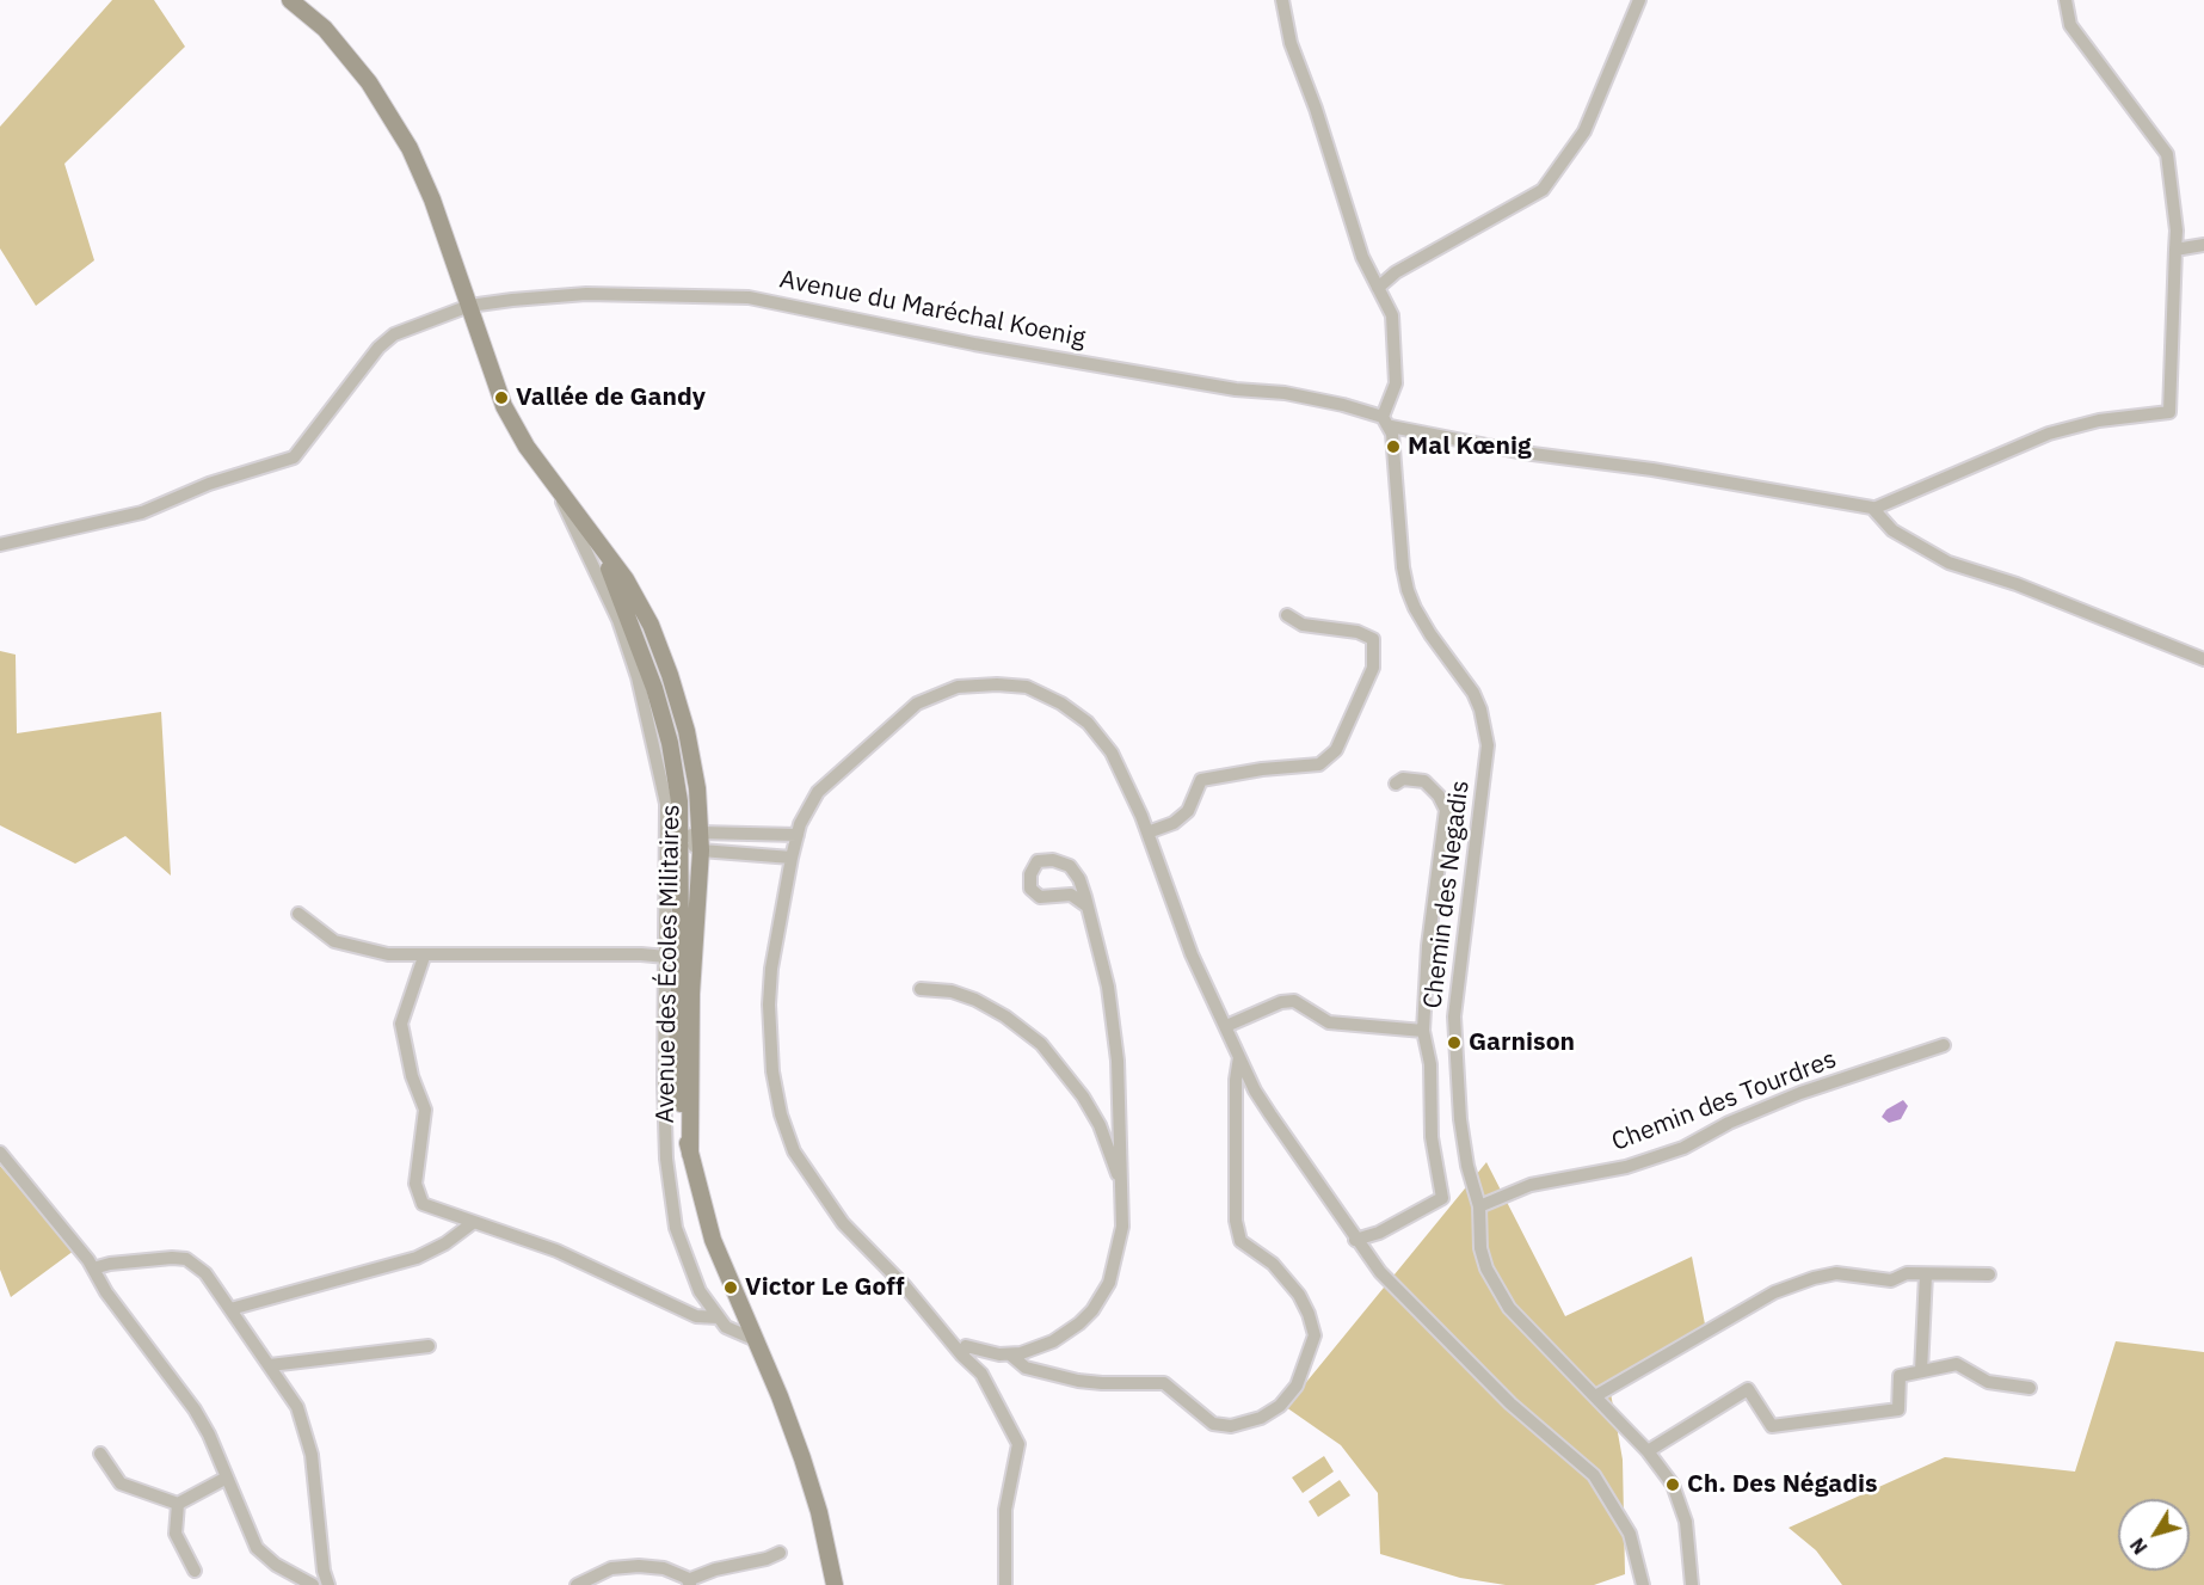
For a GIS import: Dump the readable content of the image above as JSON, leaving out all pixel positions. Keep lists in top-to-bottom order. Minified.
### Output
{"streets":{"street":["Avenue du Maréchal Koenig","Chemin des Negadis","Avenue des Écoles Militaires","Chemin des Tourdres"]},"crossings":[["Avenue du Maréchal Koenig","Chemin des Negadis"],["Avenue du Maréchal Koenig","Avenue des Écoles Militaires"],["Chemin des Negadis","Chemin des Tourdres"]],"places":["Vallée de Gandy","Mal Kœnig","Garnison","Victor Le Goff","Ch. Des Négadis"],"north":"bottom left"}
